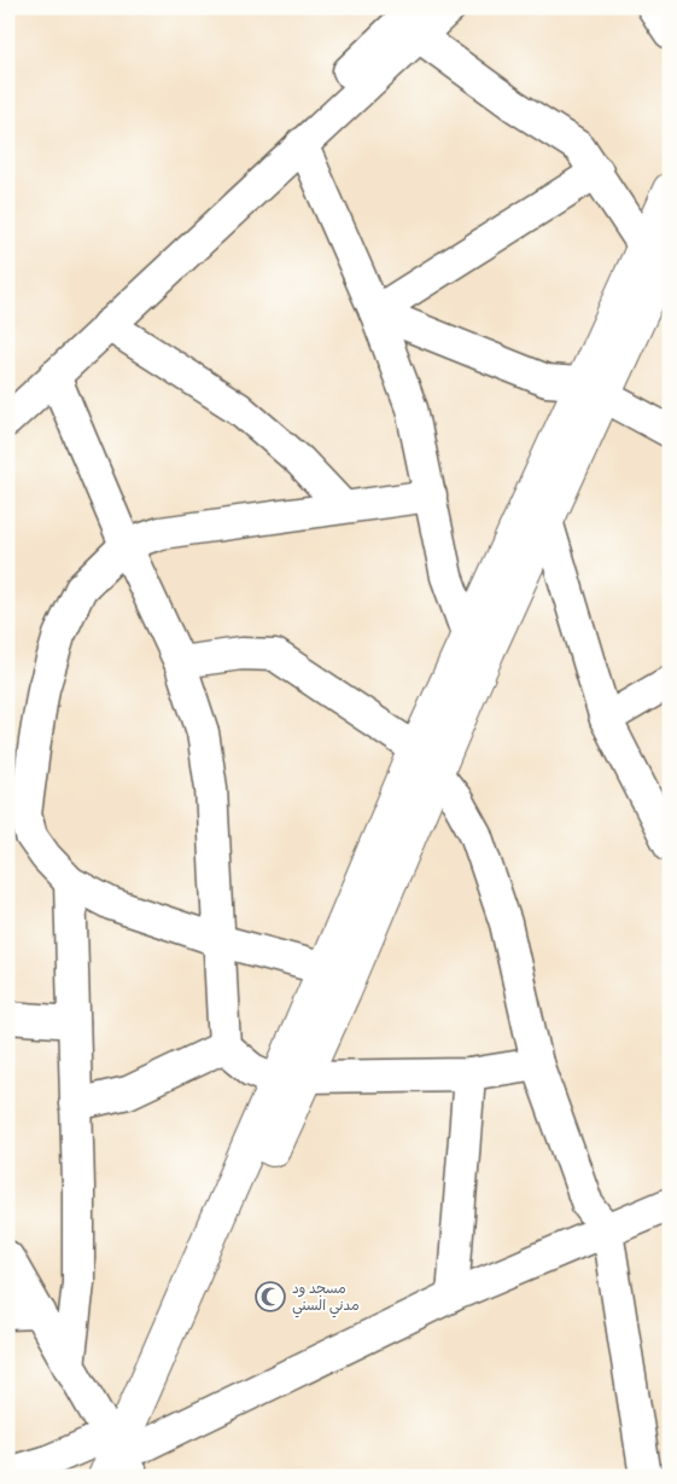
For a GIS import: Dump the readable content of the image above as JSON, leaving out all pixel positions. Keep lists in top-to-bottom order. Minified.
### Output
{"places":{"mosque":["مسجد ود مدني السني"]}}
